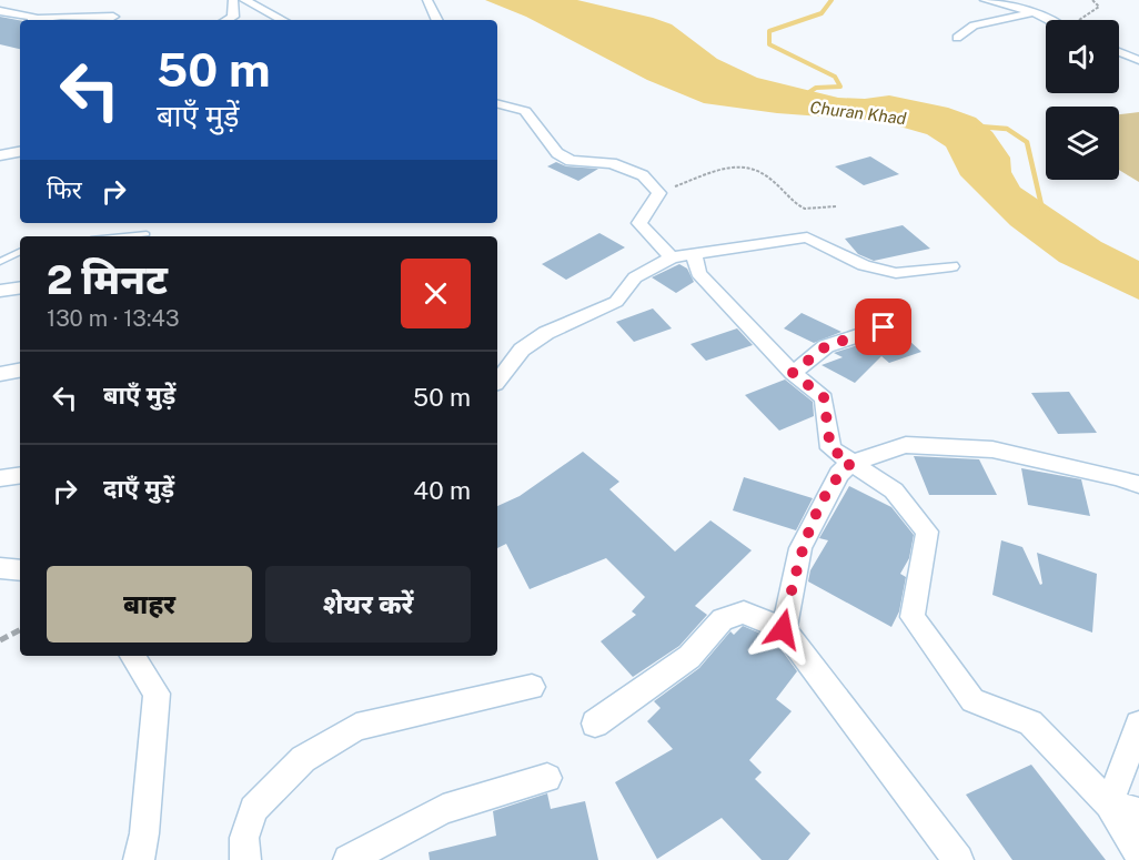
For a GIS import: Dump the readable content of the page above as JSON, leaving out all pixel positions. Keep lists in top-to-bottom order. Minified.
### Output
{"water":["Churan Khad"],"page":{"turn":["50 m","बाएँ मुड़ें"],"then":"फिर","heading":["2 मिनट","130 m · 13:43"],"list":[{"name":"बाएँ मुड़ें","value":"50 m"},{"name":"दाएँ मुड़ें","value":"40 m"}],"buttons":["बाहर","शेयर करें"]}}
